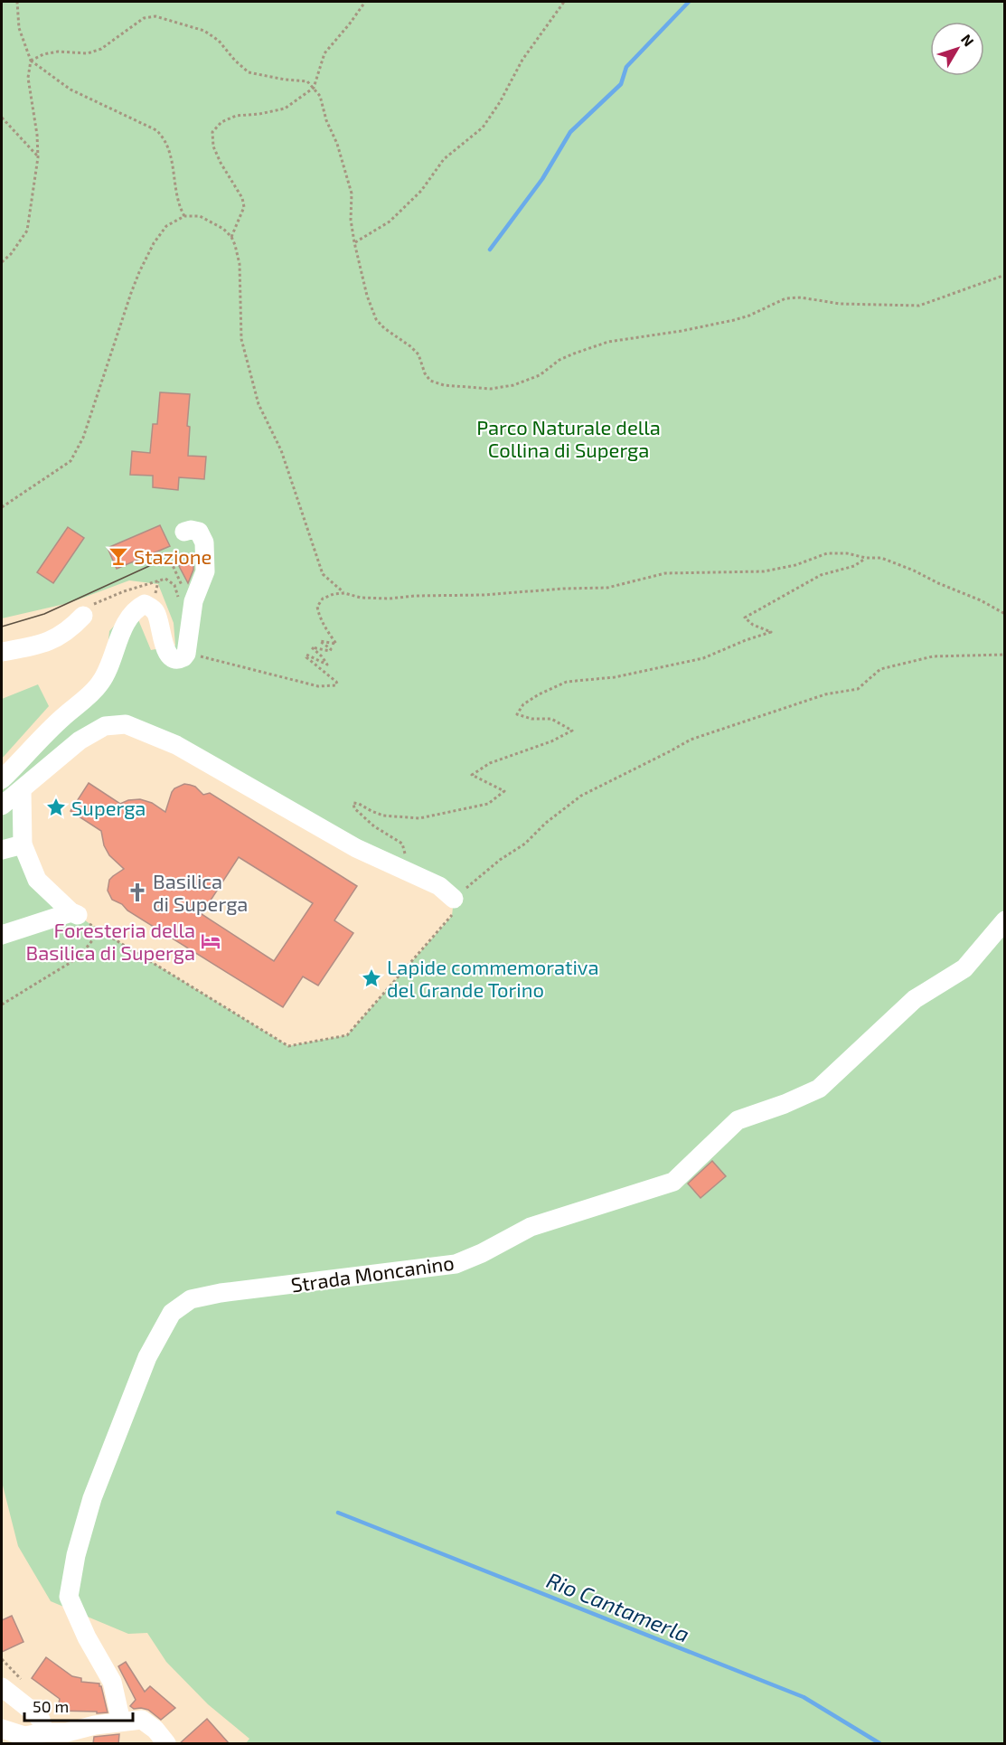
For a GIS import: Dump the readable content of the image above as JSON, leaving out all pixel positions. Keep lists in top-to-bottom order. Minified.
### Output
{"streets":{"street":["Strada Moncanino"]},"water":["Rio Cantamerla"],"parks":["Parco Naturale della Collina di Superga"],"places":{"bar":["Stazione"],"place":["Superga","Lapide commemorativa del Grande Torino"],"church":["Basilica di Superga"],"hotel":["Foresteria della Basilica di Superga"]},"scale_bar":"50 m","north":"top right"}
